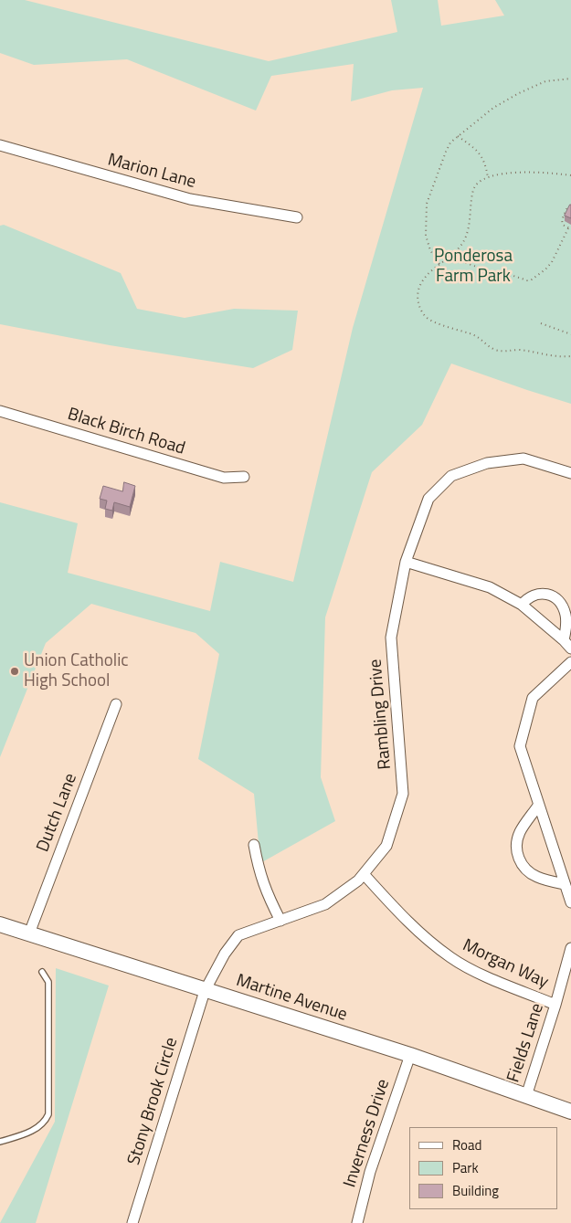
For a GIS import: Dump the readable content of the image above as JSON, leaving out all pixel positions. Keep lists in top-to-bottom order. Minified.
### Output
{"streets":{"main road":["Martine Avenue"],"street":["Marion Lane","Black Birch Road","Rambling Drive","Dutch Lane","Morgan Way","Fields Lane","Stony Brook Circle","Inverness Drive"]},"crossings":[["Rambling Drive","Morgan Way"],["Rambling Drive","Martine Avenue"],["Rambling Drive","Stony Brook Circle"],["Dutch Lane","Martine Avenue"],["Morgan Way","Fields Lane"],["Martine Avenue","Fields Lane"],["Martine Avenue","Stony Brook Circle"],["Martine Avenue","Inverness Drive"]],"parks":["Ponderosa Farm Park"],"places":["Union Catholic High School"],"legend":["Road","Park","Building"]}
